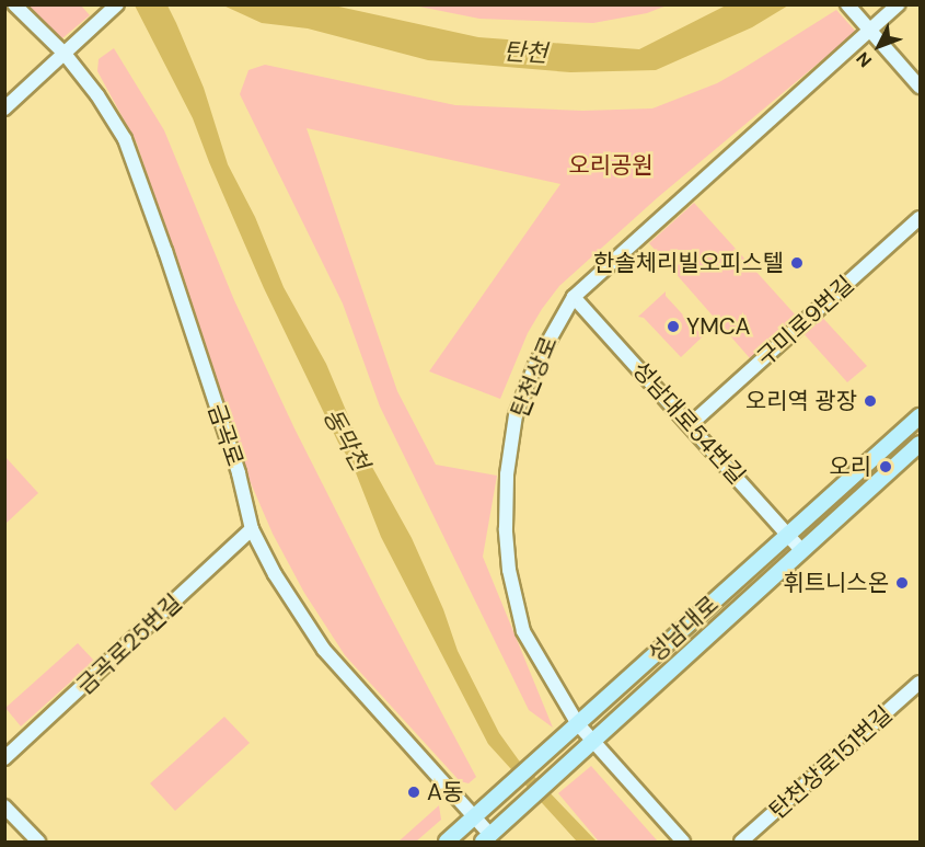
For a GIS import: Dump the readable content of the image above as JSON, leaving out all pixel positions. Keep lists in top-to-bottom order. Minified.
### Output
{"streets":{"main road":["성남대로"],"street":["구미로9번길","탄천상로","성남대로54번길","금곡로","금곡로25번길","탄천상로151번길"]},"crossings":[["구미로9번길","성남대로54번길"],["탄천상로","성남대로54번길"],["탄천상로","성남대로"],["성남대로54번길","성남대로"],["금곡로","성남대로"],["금곡로","금곡로25번길"]],"water":["탄천","동막천"],"parks":["오리공원"],"places":["한솔체리빌오피스텔","YMCA","오리역 광장","오리","휘트니스온","A동"],"north":"bottom left"}
